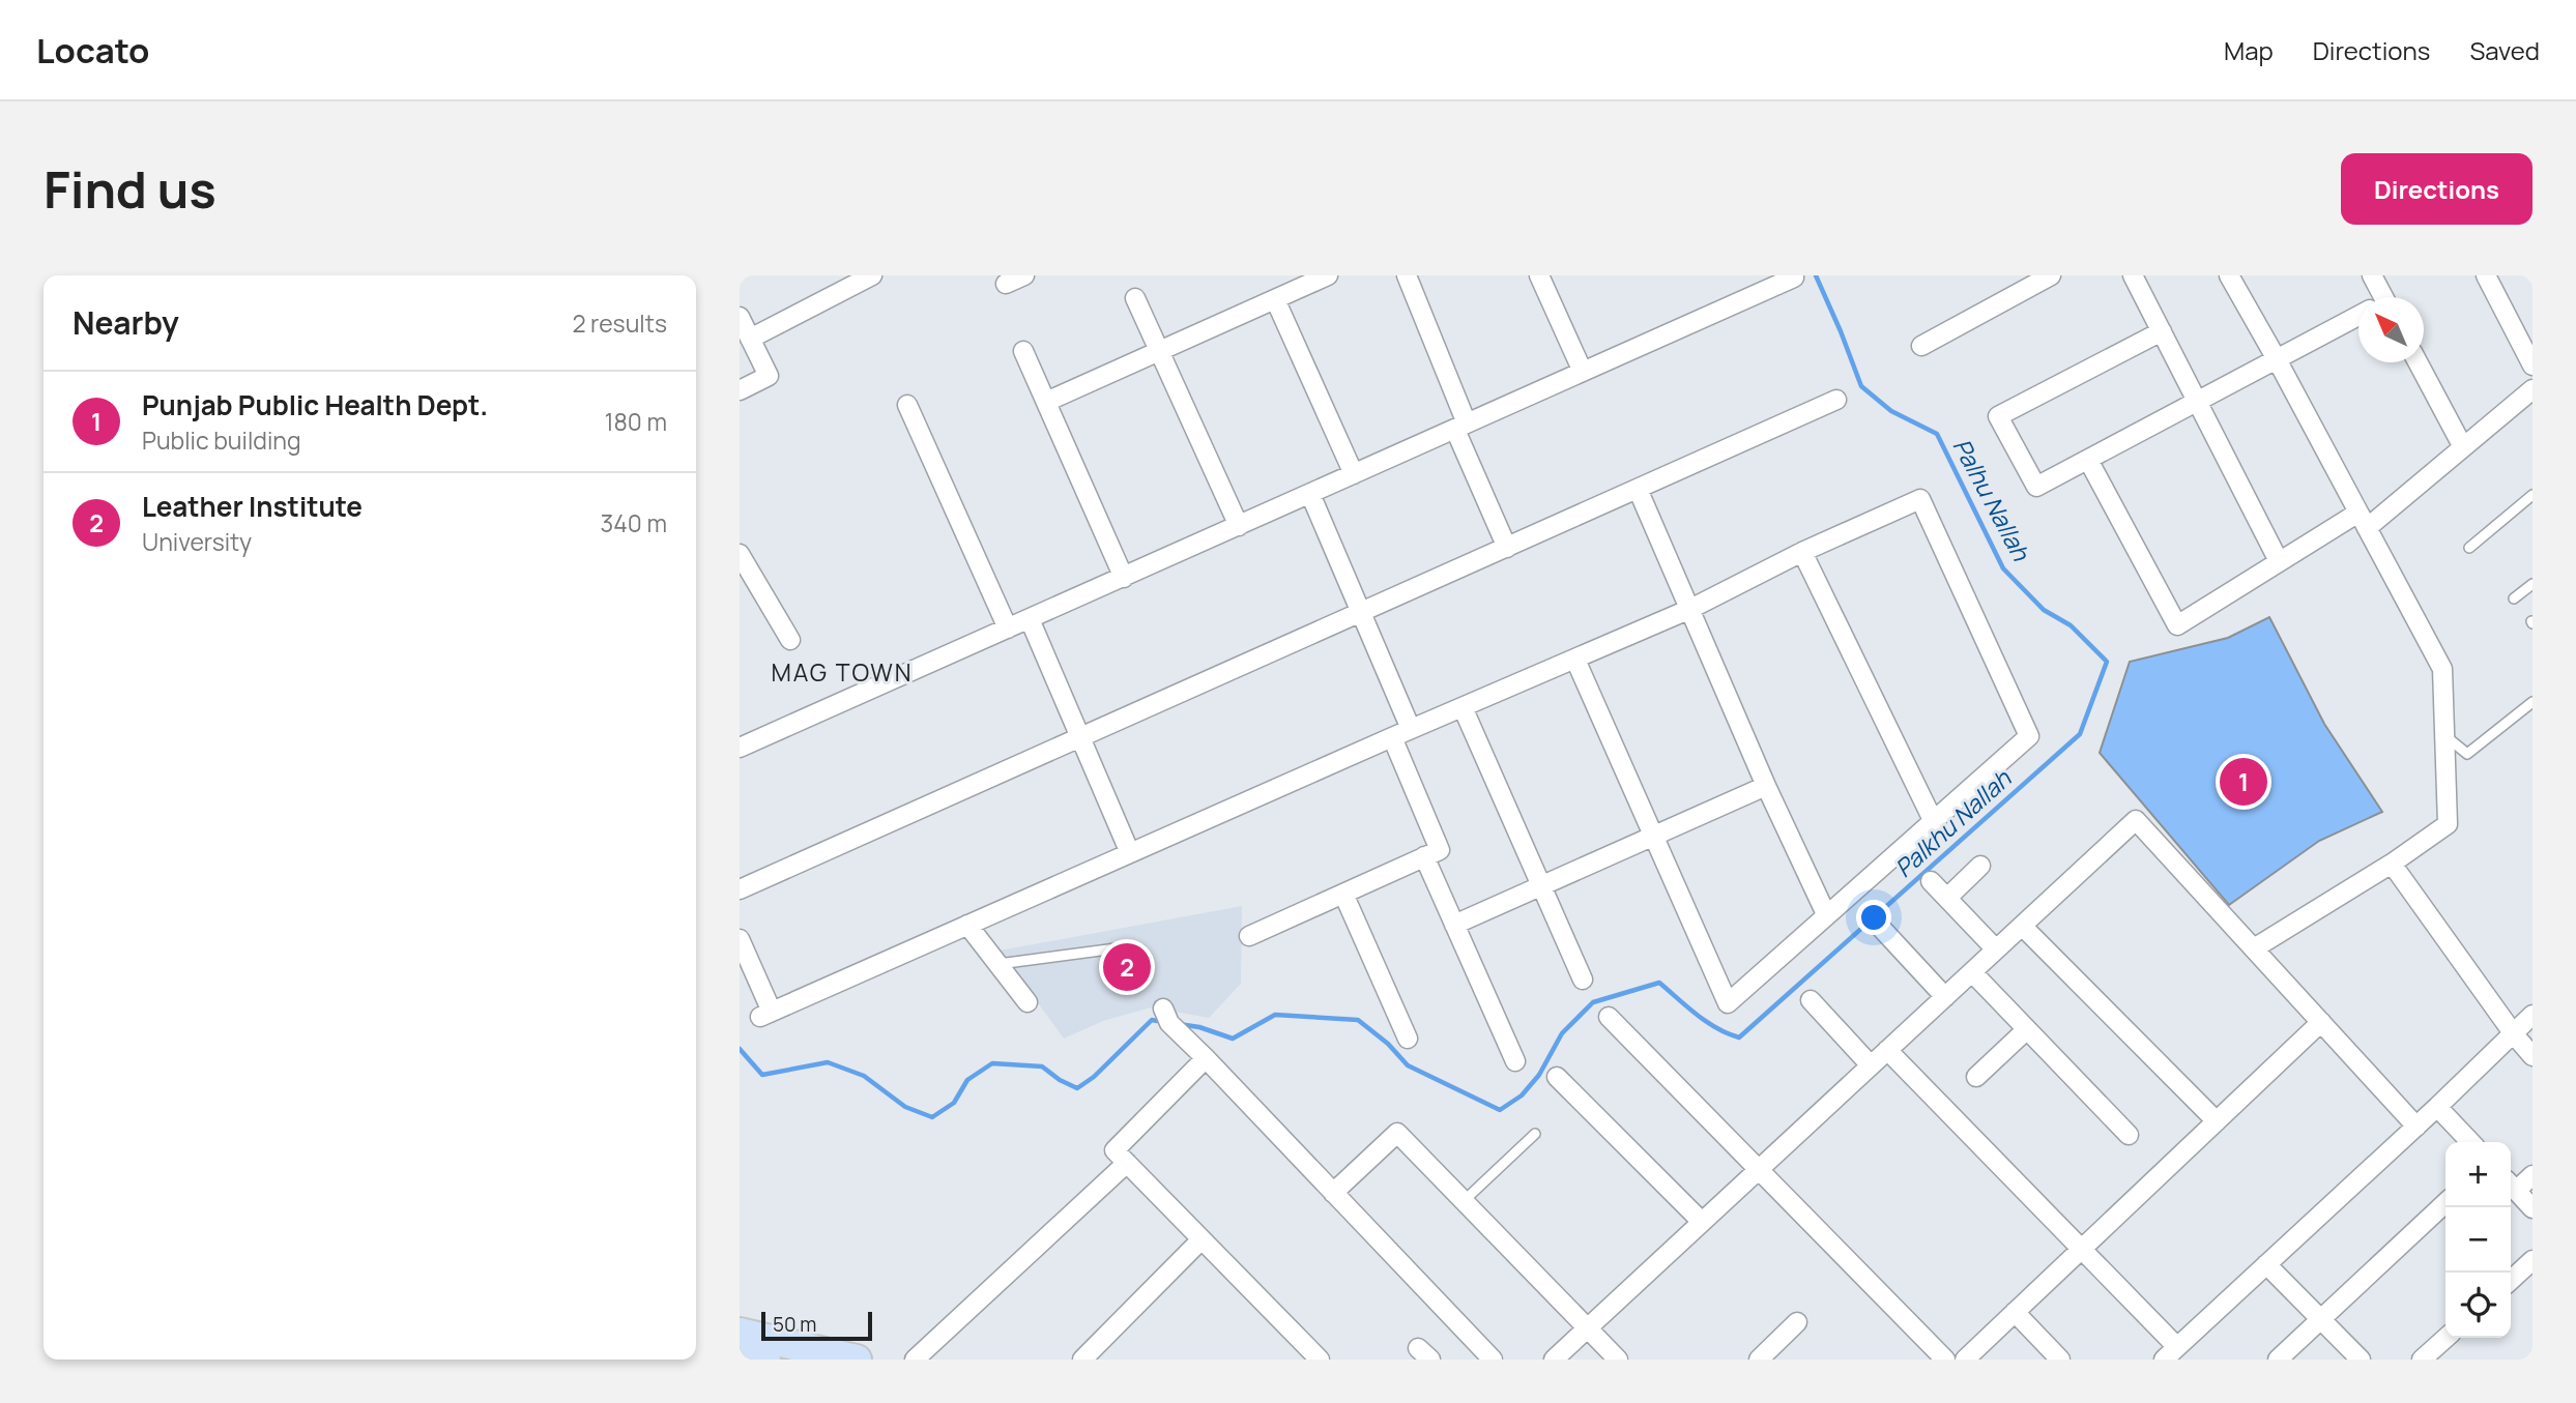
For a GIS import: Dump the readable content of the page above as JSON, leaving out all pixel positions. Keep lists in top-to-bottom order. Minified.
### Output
{"districts":["MAG TOWN"],"water":["Palhu Nallah","Palkhu Nallah"],"scale_bar":"50 m","north":"top left","page":{"header":"Locato","nav":["Map","Directions","Saved"],"buttons":"Directions","title":"Find us","heading":["Nearby","2 results"],"list":[{"mark":"1","name":"Punjab Public Health Dept.","note":"Public building","value":"180 m"},{"mark":"2","name":"Leather Institute","note":"University","value":"340 m"}],"pins":["1","2"],"map_buttons":["+","−"],"scale":"50 m"}}
